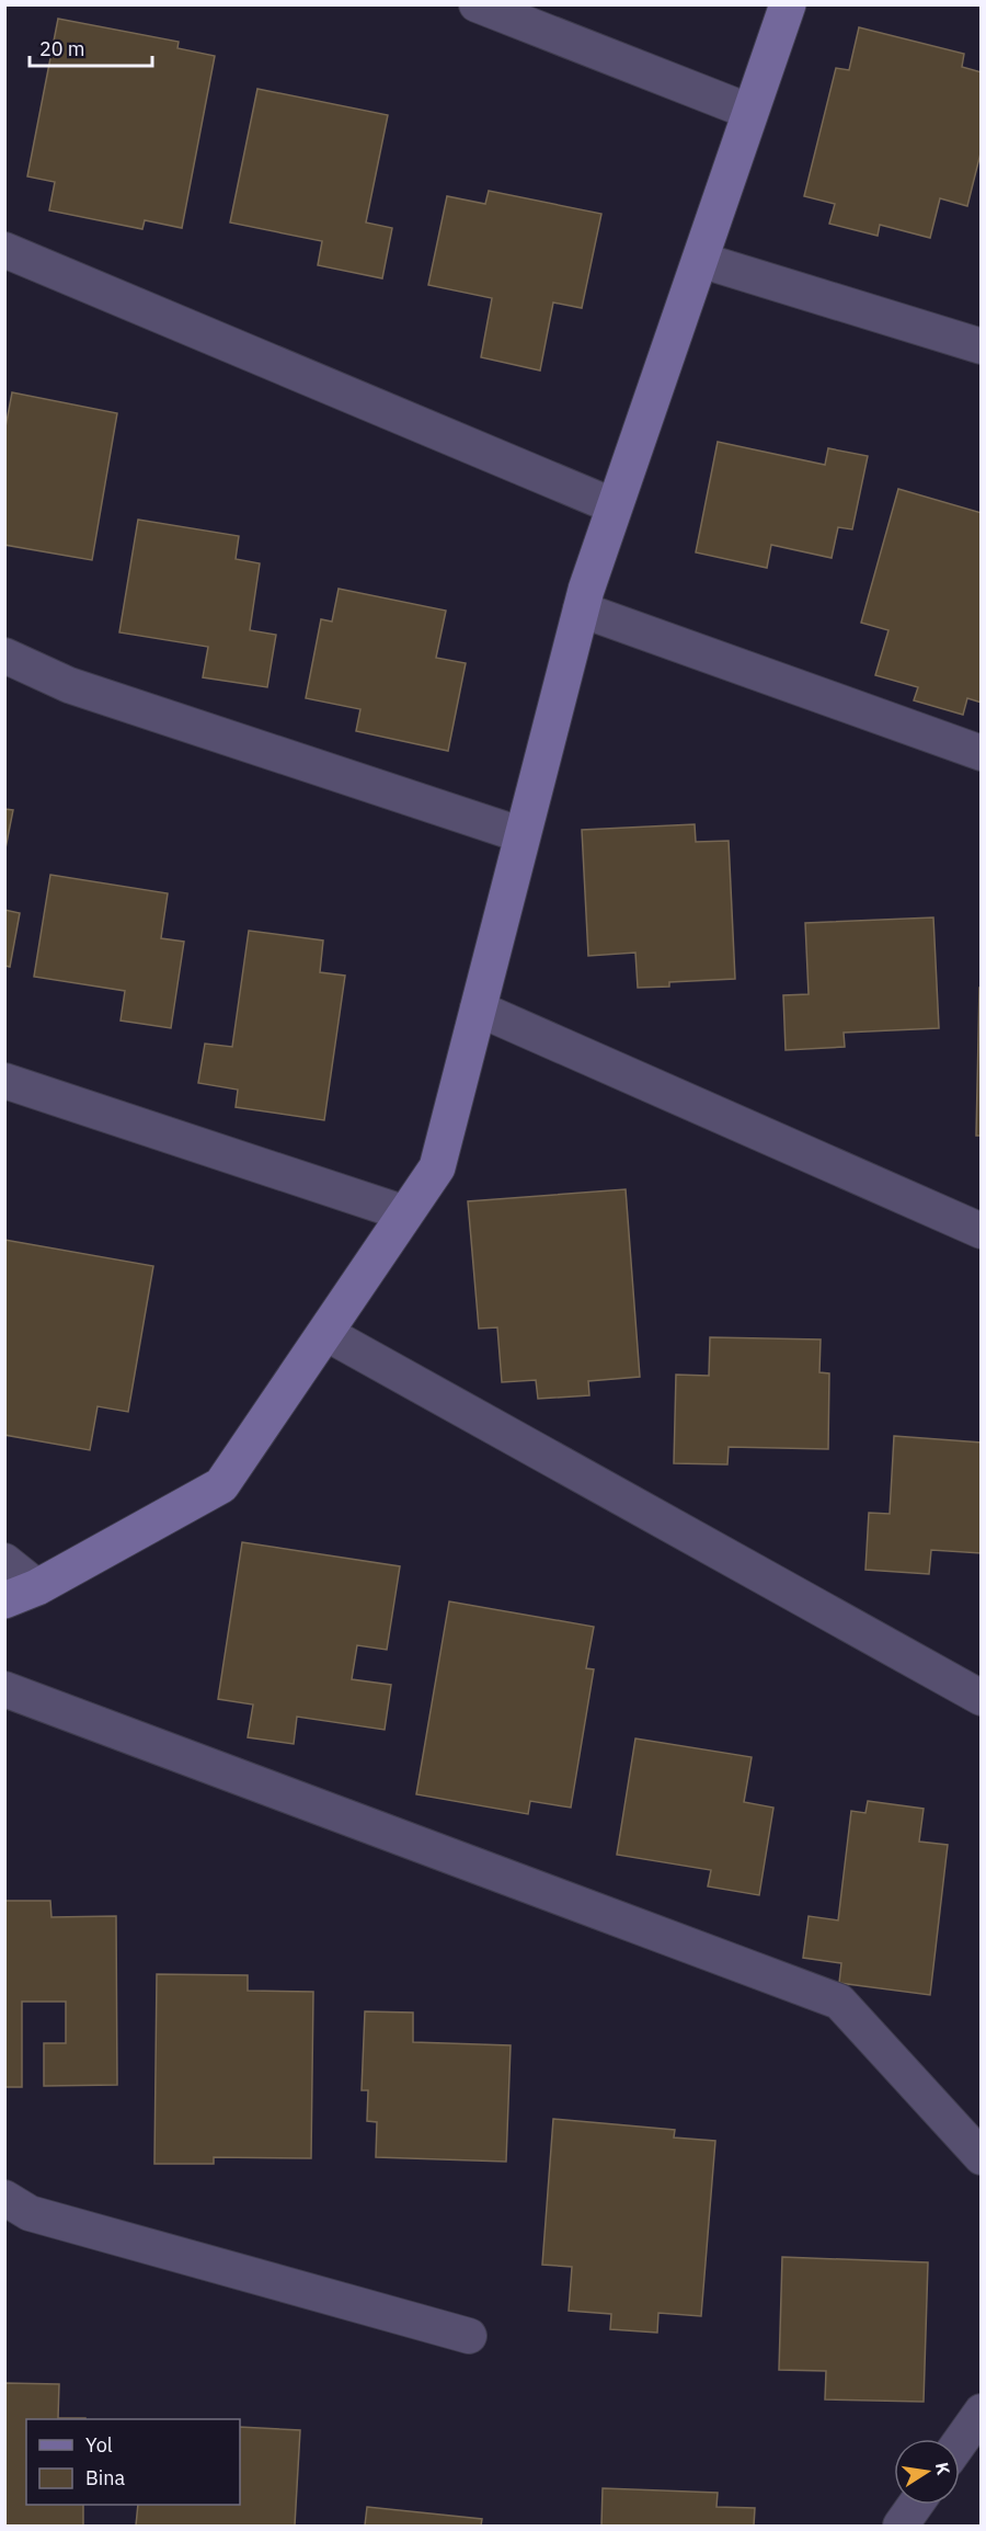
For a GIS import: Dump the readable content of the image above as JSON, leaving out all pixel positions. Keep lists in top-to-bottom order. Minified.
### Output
{"legend":["Yol","Bina"],"scale_bar":"20 m","north":"right"}
